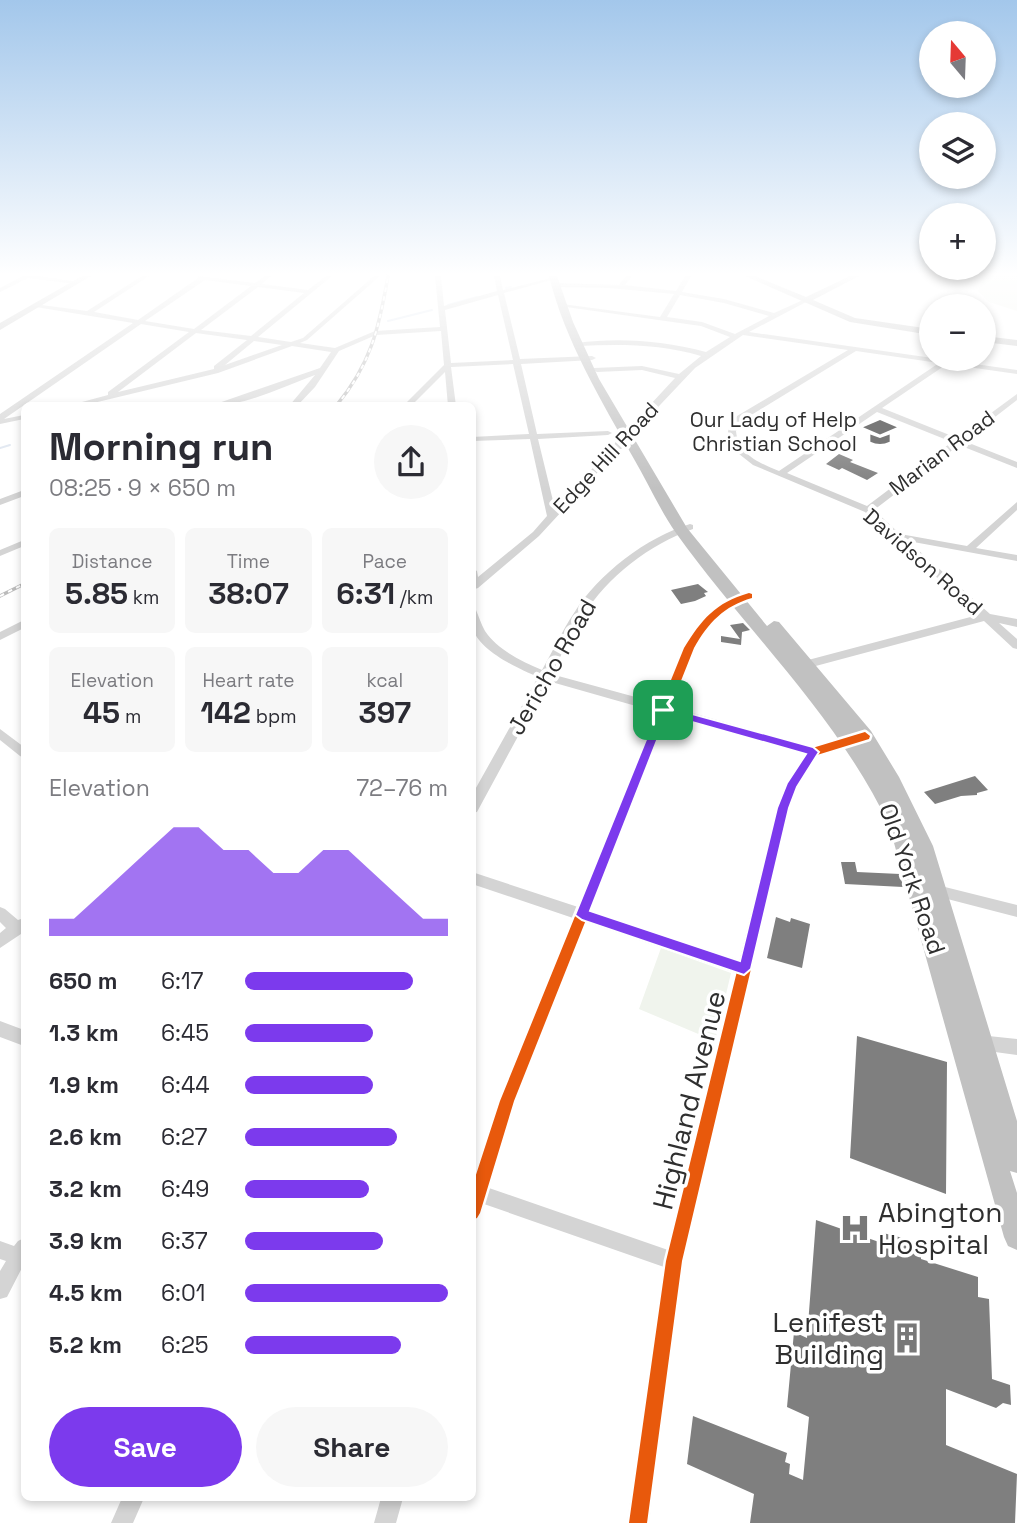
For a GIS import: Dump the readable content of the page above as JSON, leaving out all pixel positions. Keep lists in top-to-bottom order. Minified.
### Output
{"streets":{"highway":["Old York Road"],"street":["Marian Road","Edge Hill Road","Davidson Road","Jericho Road","Highland Avenue"]},"crossings":[["Marian Road","Davidson Road"],["Jericho Road","Old York Road"]],"places":{"school or university":["Our Lady of Help Christian School"],"hospital":["Abington Hospital"],"building":["Lenifest Building"]},"north":"top","page":{"map_buttons":["+","−"],"heading":["Morning run","08:25 · 9 × 650 m"],"stats":[["Distance","5.85 km"],["Time","38:07"],["Pace","6:31 /km"],["Elevation","45 m"],["Heart rate","142 bpm"],["kcal","397"]],"chart":["Elevation","72–76 m"],"list":[{"name":"650 m","note":"6:17"},{"name":"1.3 km","note":"6:45"},{"name":"1.9 km","note":"6:44"},{"name":"2.6 km","note":"6:27"},{"name":"3.2 km","note":"6:49"},{"name":"3.9 km","note":"6:37"},{"name":"4.5 km","note":"6:01"},{"name":"5.2 km","note":"6:25"}],"buttons":["Save","Share"]}}
